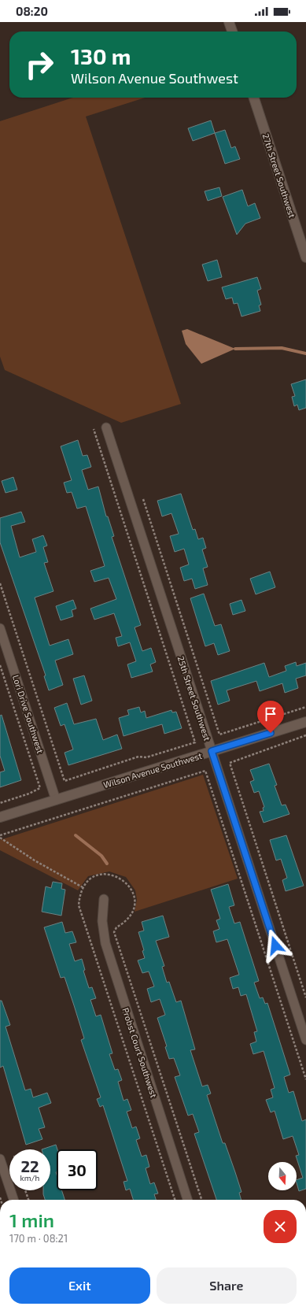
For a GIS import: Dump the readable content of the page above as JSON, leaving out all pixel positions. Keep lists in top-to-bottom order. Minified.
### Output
{"streets":{"main road":["27th Street Southwest","Wilson Avenue Southwest"],"street":["25th Street Southwest","Lori Drive Southwest","Probst Court Southwest"]},"crossings":[["25th Street Southwest","Wilson Avenue Southwest"],["Lori Drive Southwest","Wilson Avenue Southwest"]],"north":"bottom","page":{"status":"08:20","turn":["130 m","Wilson Avenue Southwest"],"speed":"22 km/h","limit":"30","heading":["1 min","170 m · 08:21"],"buttons":["Exit","Share"]}}
